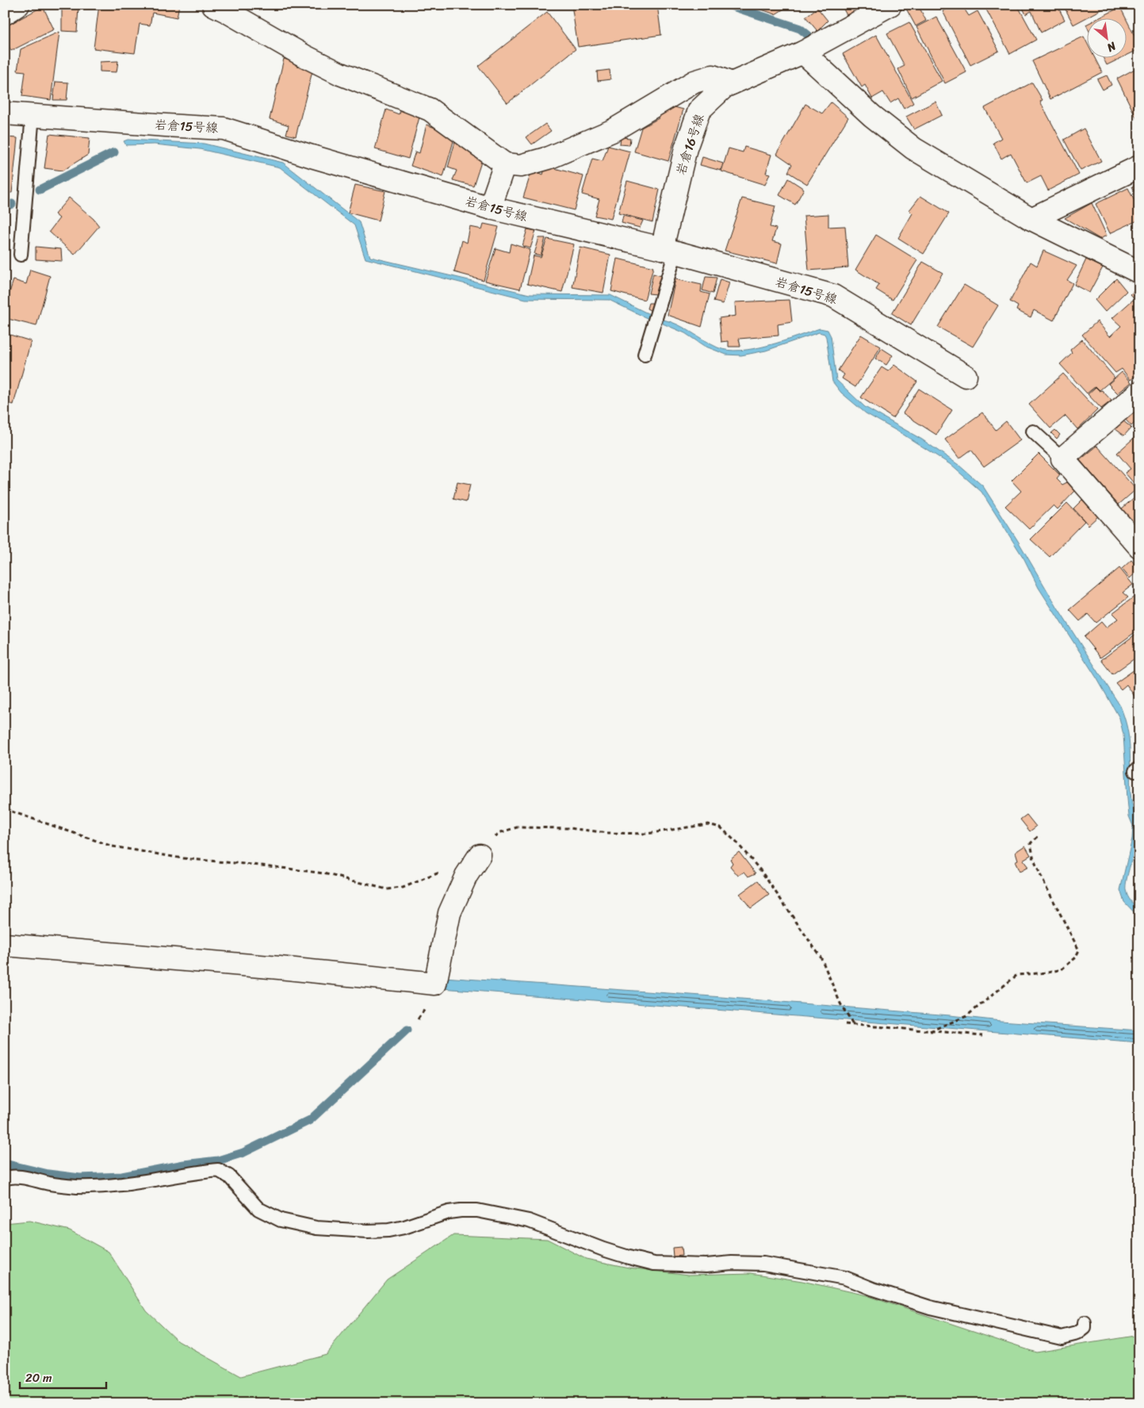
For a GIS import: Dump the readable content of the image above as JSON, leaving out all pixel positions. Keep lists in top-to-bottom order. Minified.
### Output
{"streets":{"street":["岩倉15号線","岩倉16号線"]},"crossings":[["岩倉15号線","岩倉16号線"]],"scale_bar":"20 m","north":"bottom right"}
